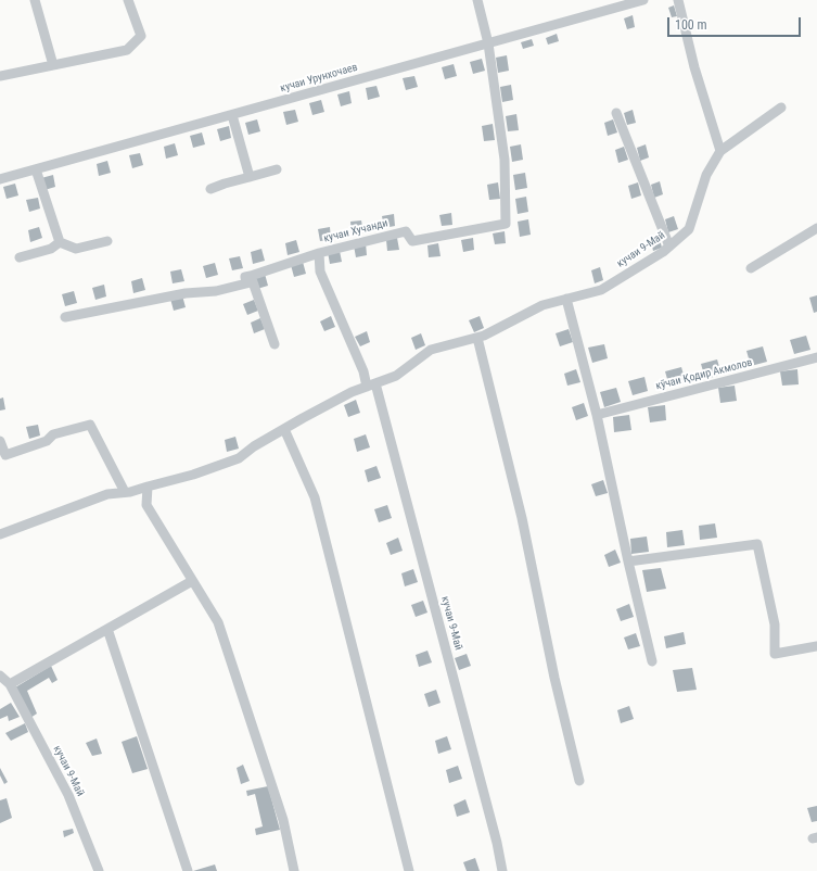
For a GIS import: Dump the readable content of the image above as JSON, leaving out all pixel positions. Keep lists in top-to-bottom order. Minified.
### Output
{"streets":{"street":["кучаи Урунхочаев","кучаи Хучанди","кучаи 9-Май","кӯчаи Қодир Акмолов"]},"crossings":[["кучаи Урунхочаев","кучаи Хучанди"]],"scale_bar":"100 m"}
